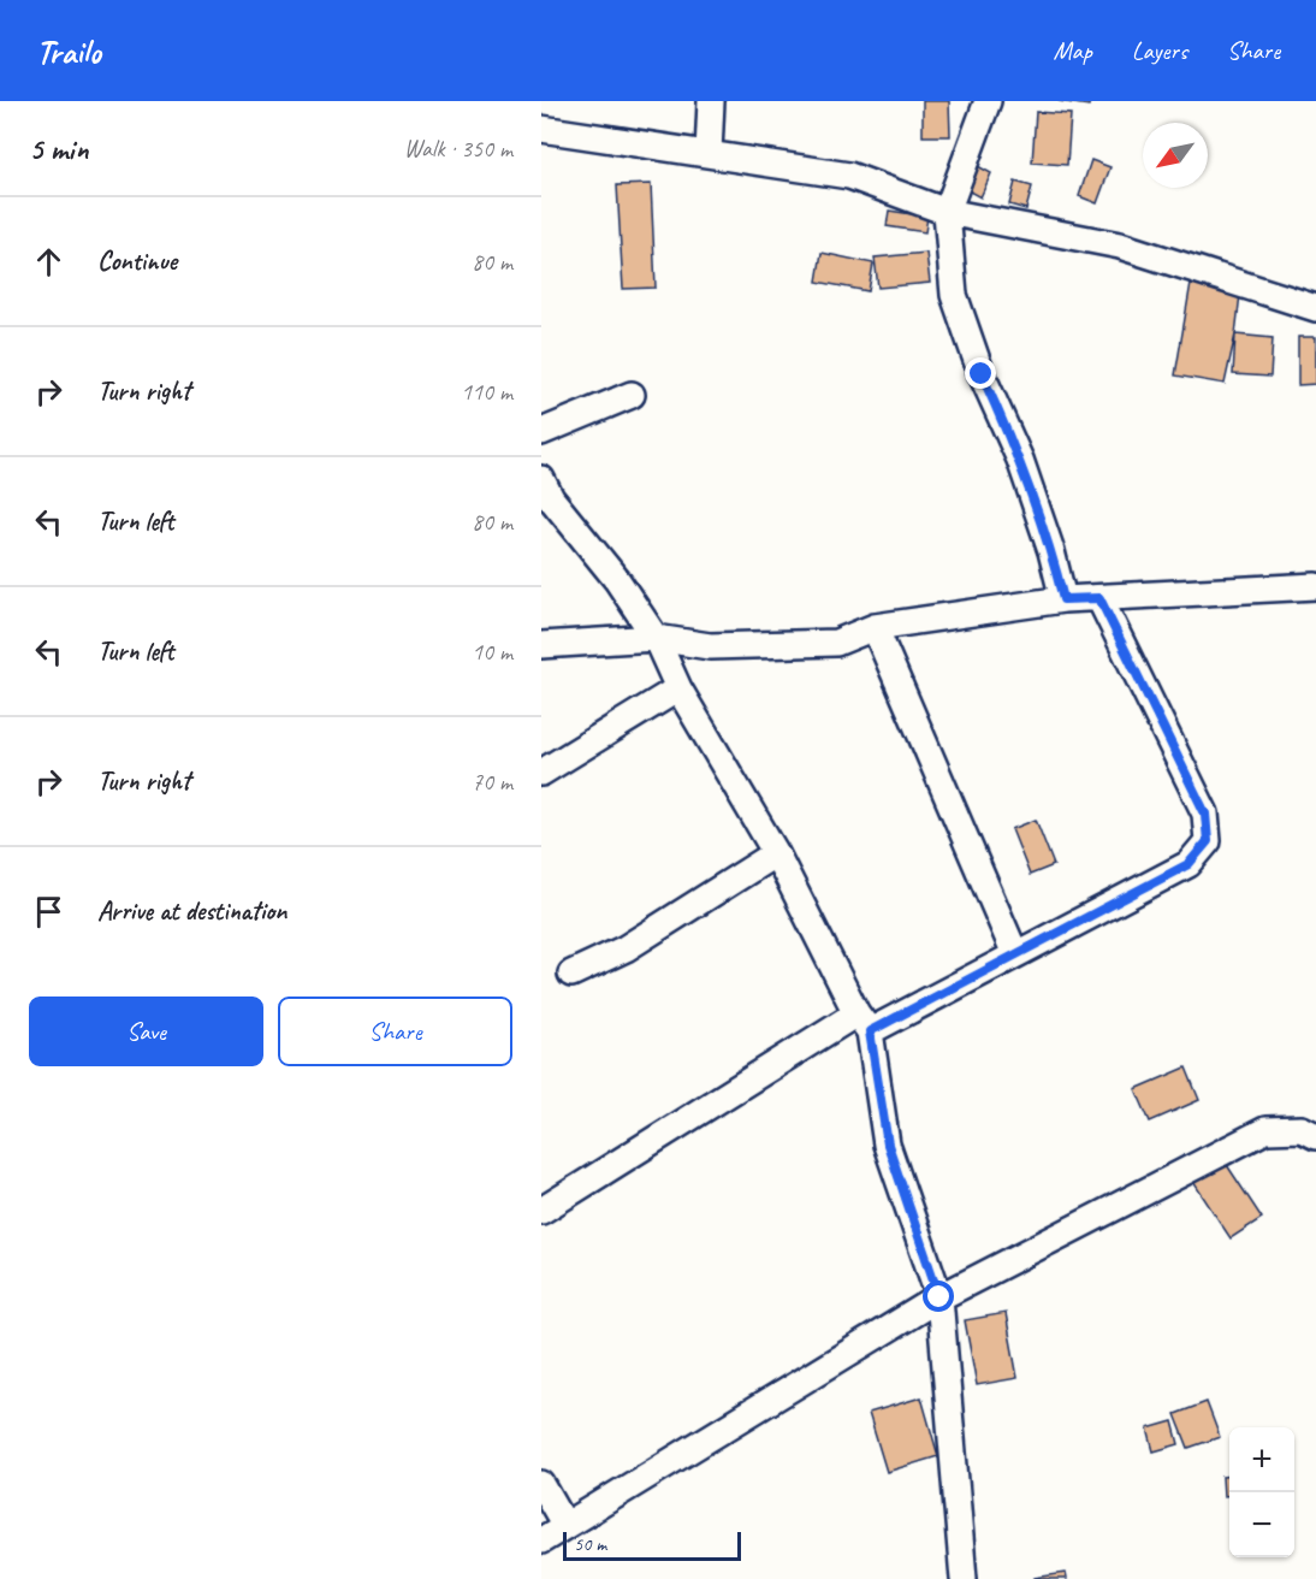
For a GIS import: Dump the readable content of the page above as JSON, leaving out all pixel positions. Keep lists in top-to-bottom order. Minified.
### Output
{"scale_bar":"50 m","north":"bottom left","page":{"header":"Trailo","nav":["Map","Layers","Share"],"heading":["5 min","Walk · 350 m"],"list":[["Continue","80 m"],["Turn right","110 m"],["Turn left","80 m"],["Turn left","10 m"],["Turn right","70 m"],"Arrive at destination"],"buttons":["Save","Share"],"map_buttons":["+","−"],"scale":"50 m"}}
